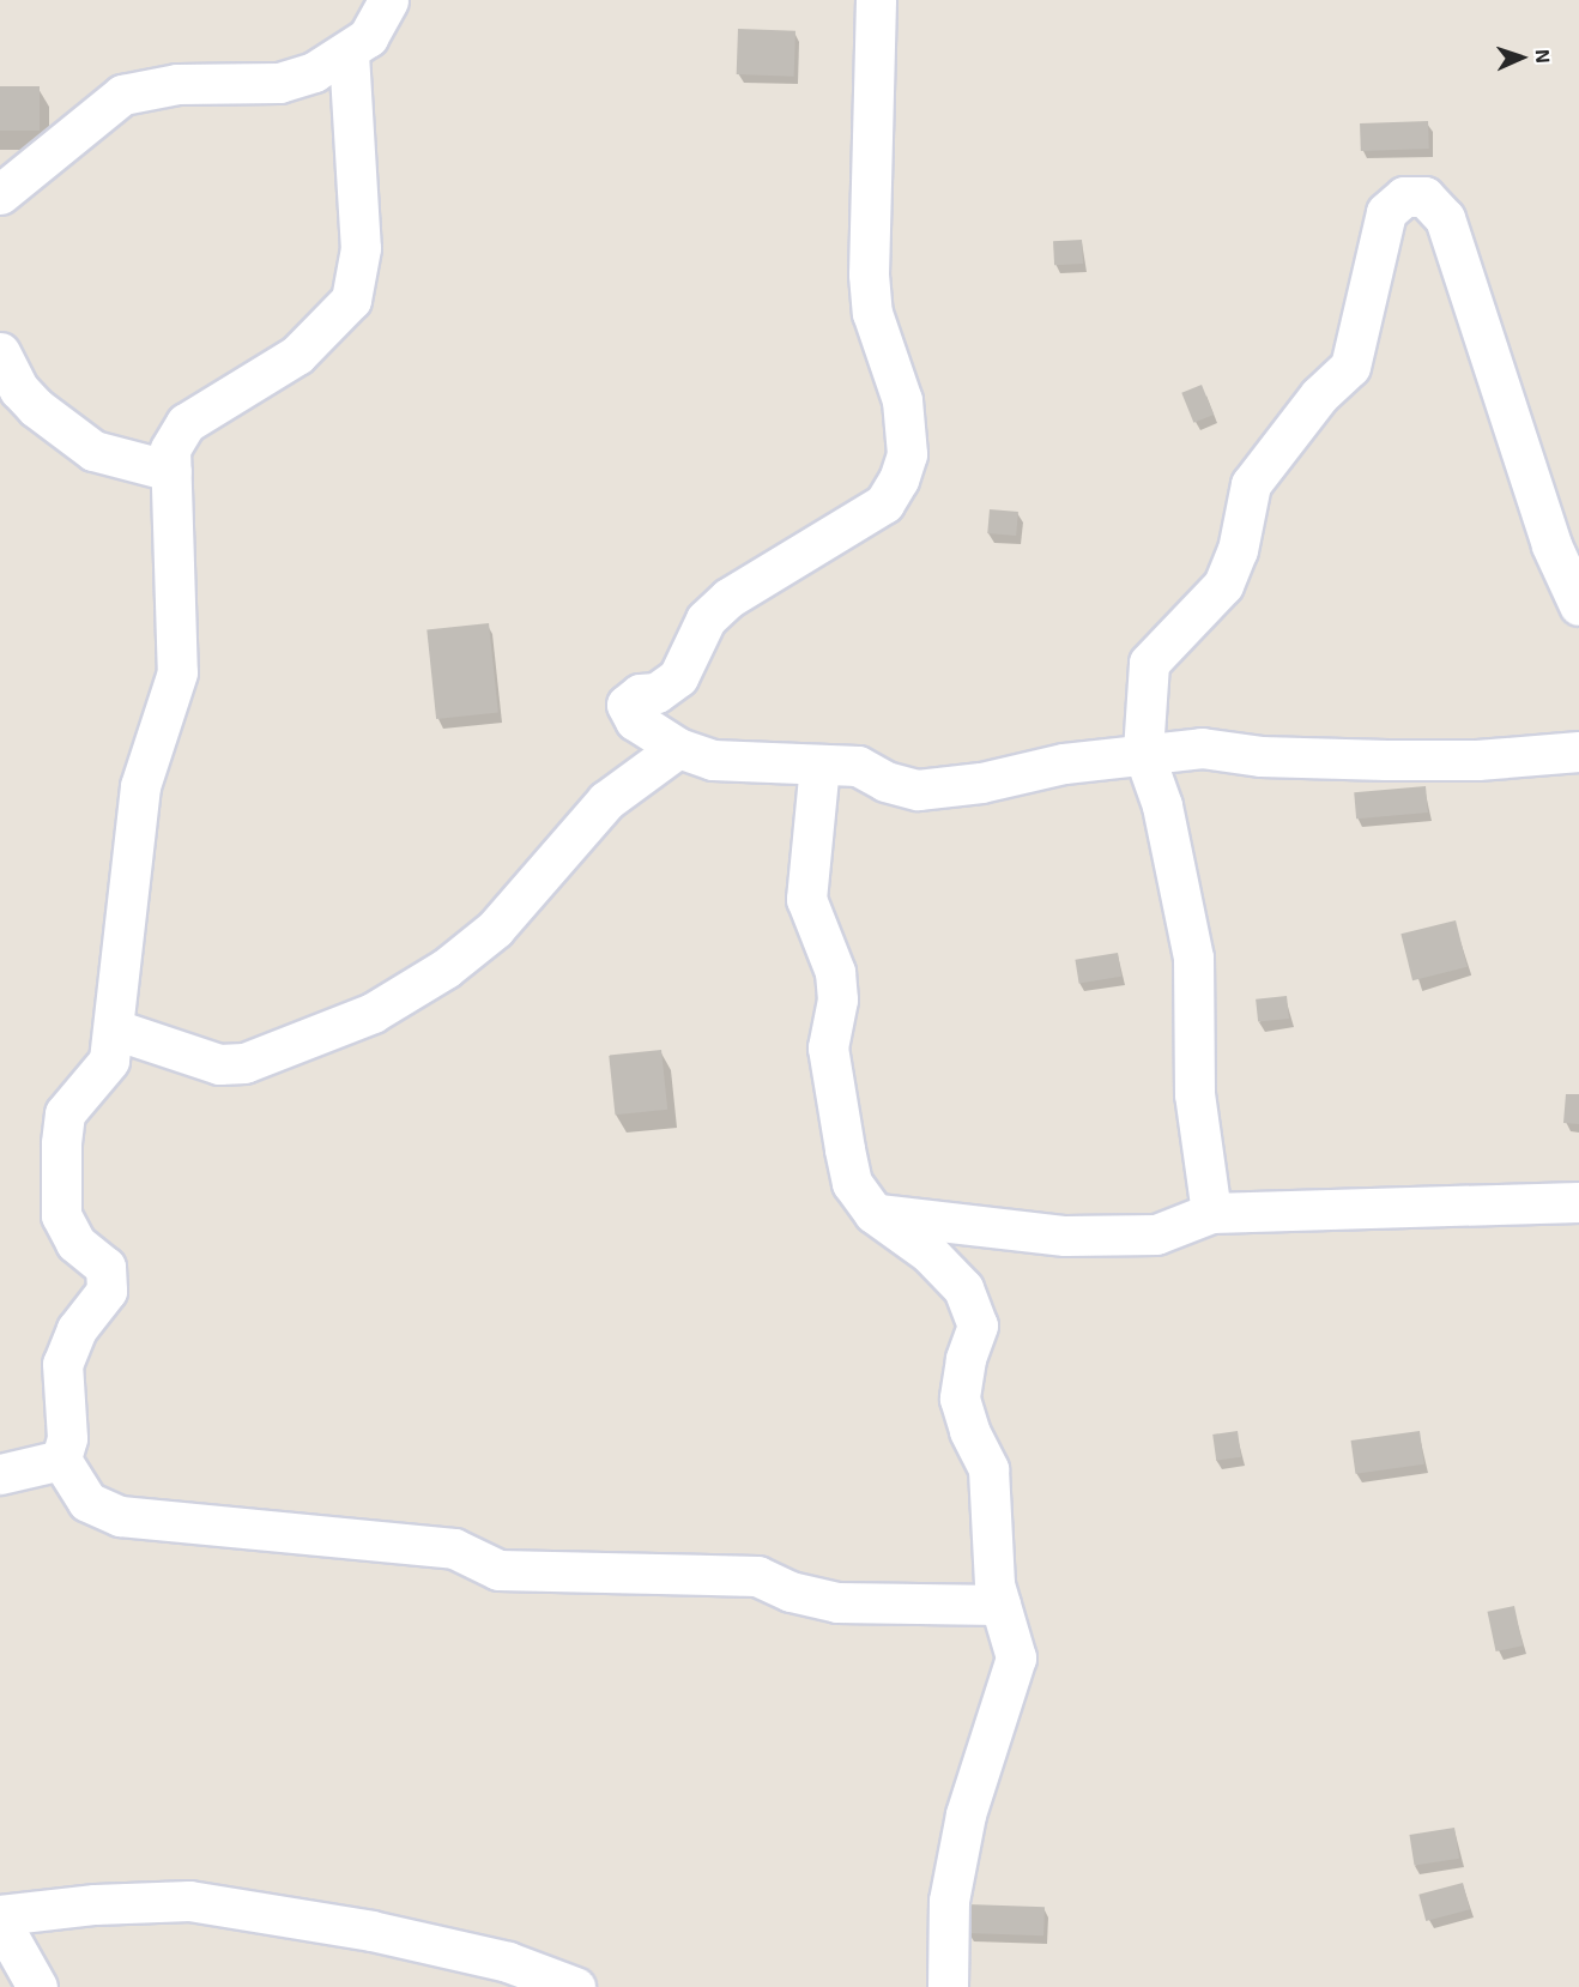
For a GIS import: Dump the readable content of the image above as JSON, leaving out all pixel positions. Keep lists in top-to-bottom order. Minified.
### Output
{"north":"right"}
